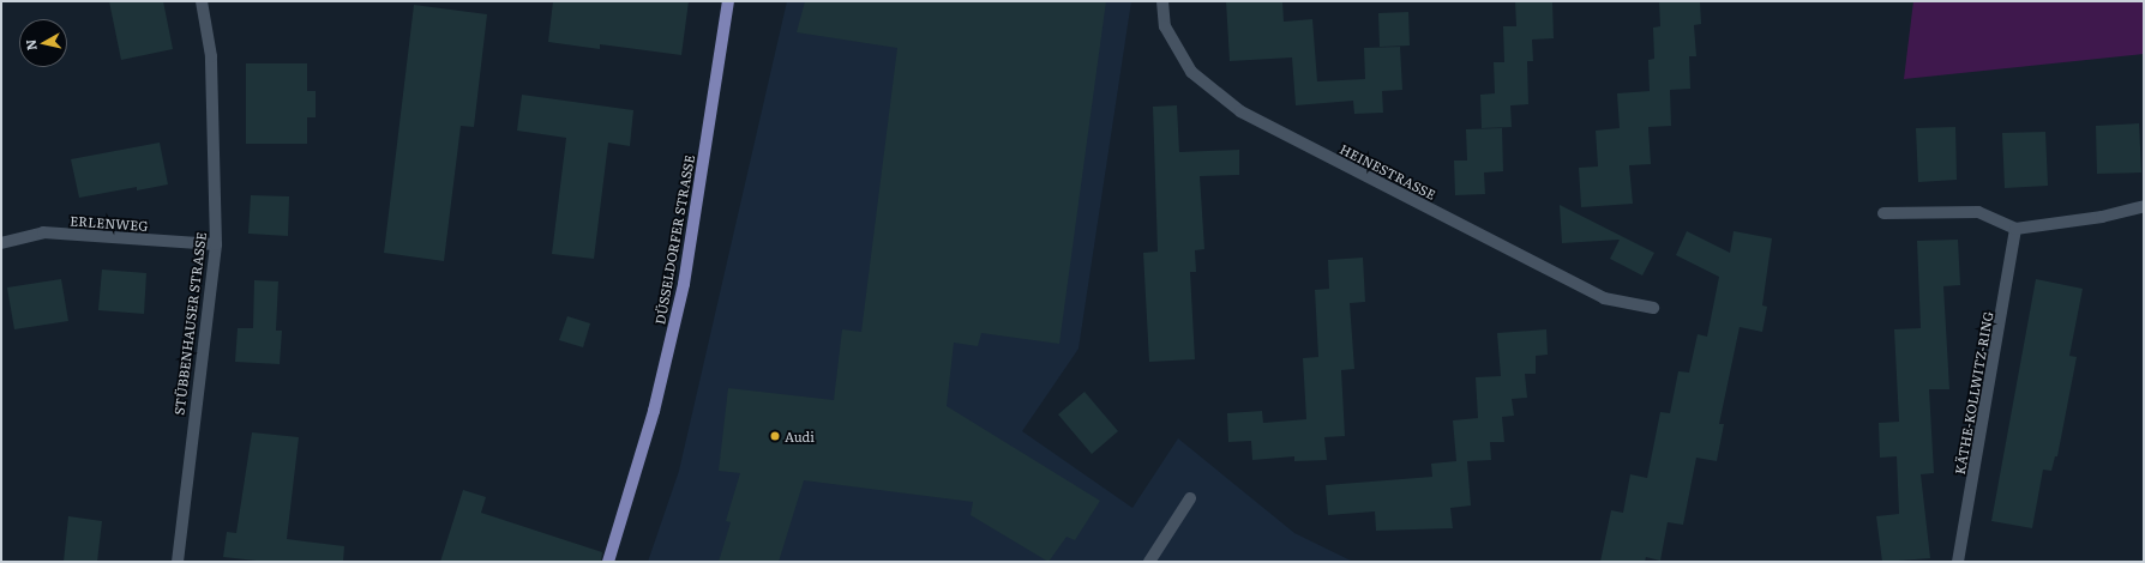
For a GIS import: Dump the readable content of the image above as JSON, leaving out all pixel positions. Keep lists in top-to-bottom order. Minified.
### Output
{"streets":{"main road":["DÜSSELDORFER STRASSE"],"street":["HEINESTRASSE","ERLENWEG","STÜBBENHAUSER STRASSE","KÄTHE-KOLLWITZ-RING"]},"crossings":[["ERLENWEG","STÜBBENHAUSER STRASSE"]],"places":["Audi"],"north":"left"}
